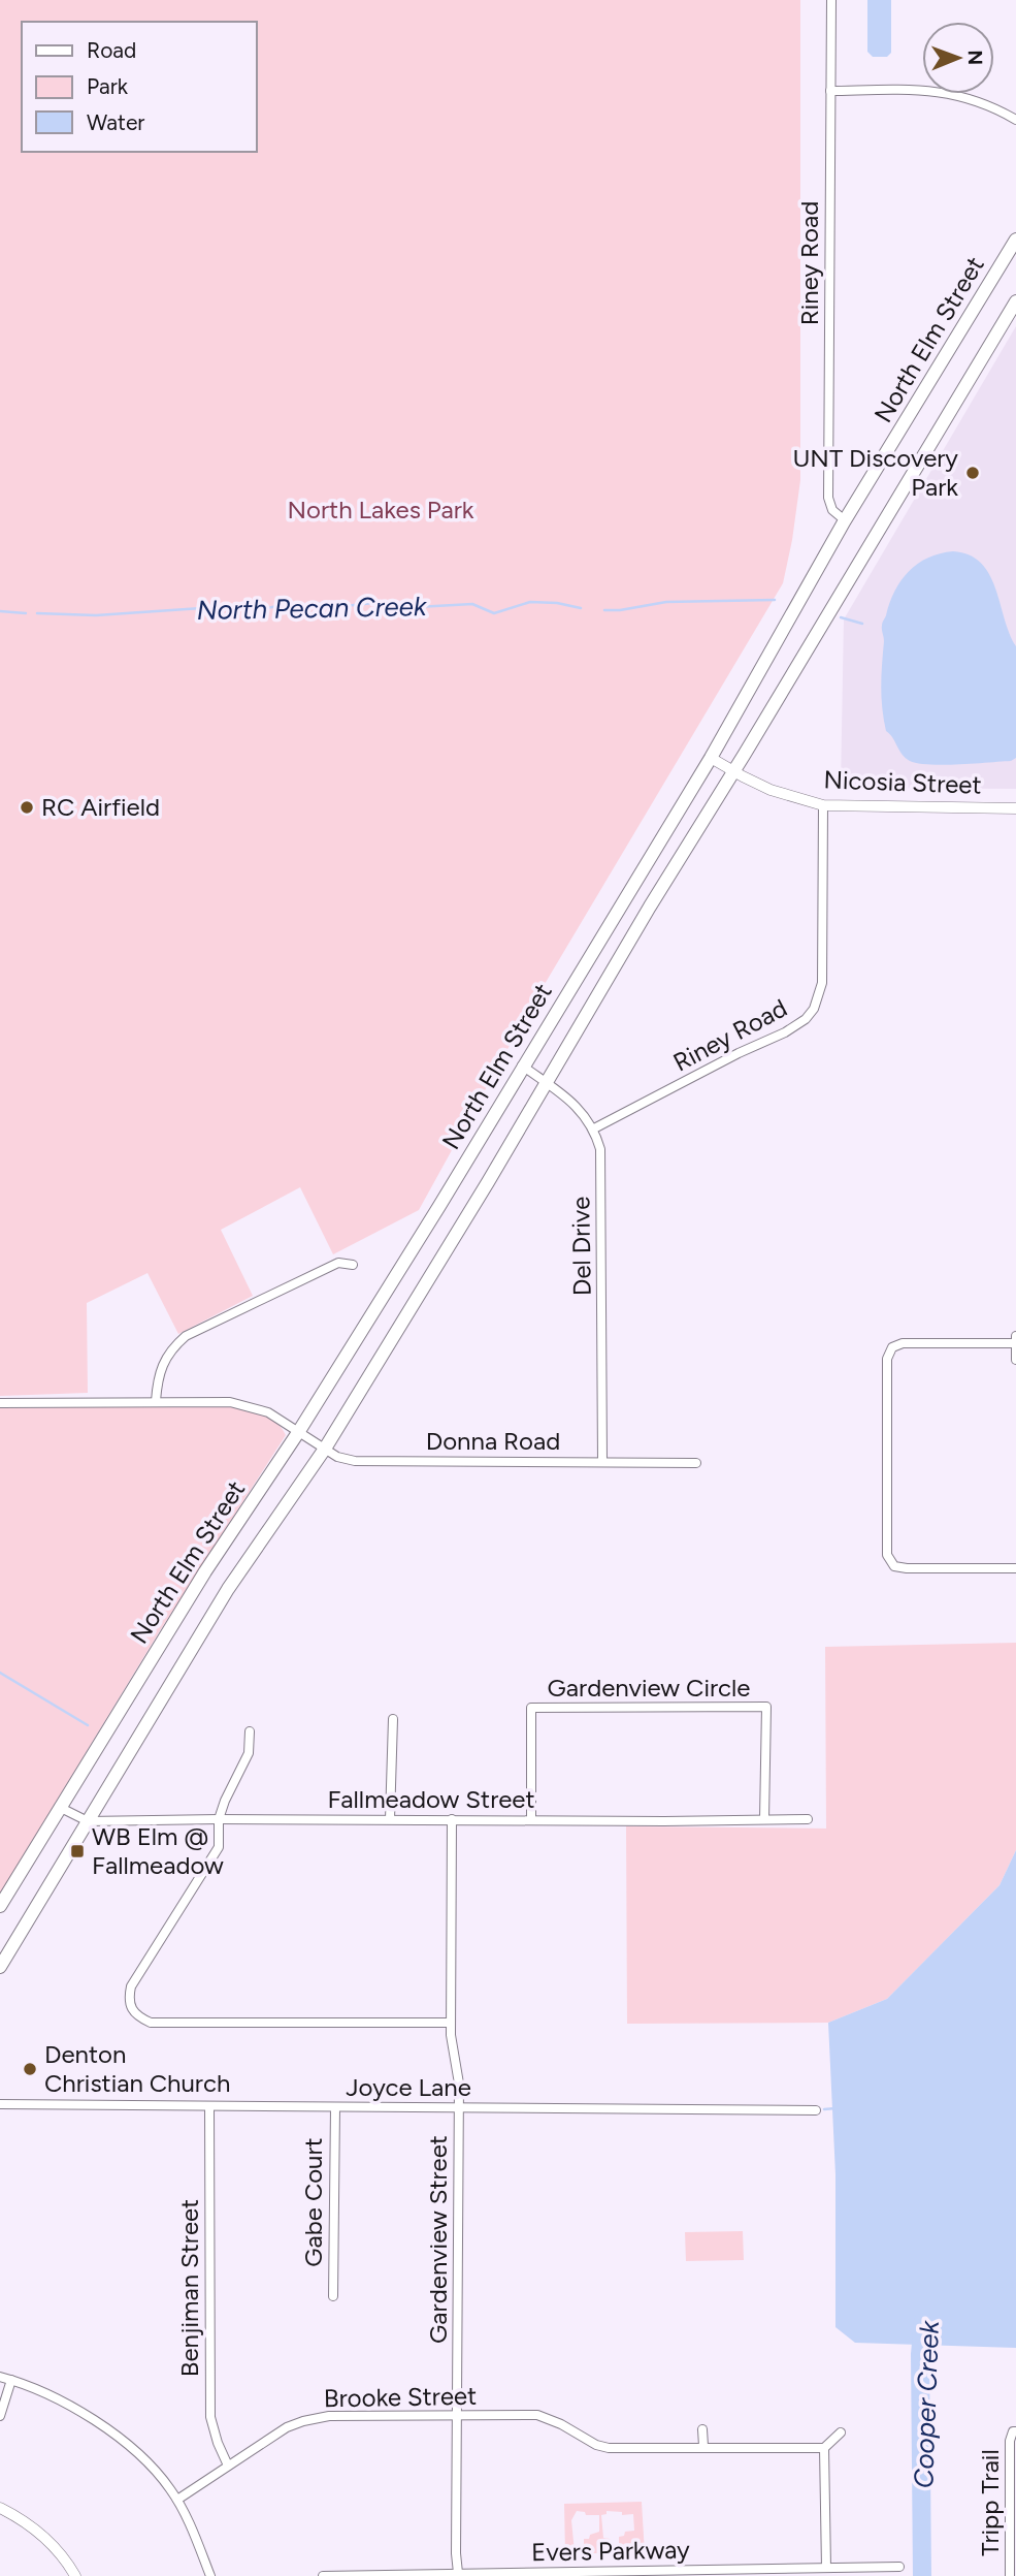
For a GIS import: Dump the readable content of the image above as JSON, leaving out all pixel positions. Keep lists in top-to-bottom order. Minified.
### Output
{"streets":{"main road":["North Elm Street"],"street":["Riney Road","Nicosia Street","Del Drive","Donna Road","Gardenview Circle","Fallmeadow Street","Joyce Lane","Gabe Court","Gardenview Street","Benjiman Street","Brooke Street","Tripp Trail","Evers Parkway"]},"crossings":[["Riney Road","North Elm Street"],["Riney Road","Nicosia Street"],["Riney Road","Del Drive"],["North Elm Street","Nicosia Street"],["North Elm Street","Donna Road"],["North Elm Street","Fallmeadow Street"],["Del Drive","Donna Road"],["Gardenview Circle","Fallmeadow Street"],["Fallmeadow Street","Gardenview Street"],["Joyce Lane","Gabe Court"],["Joyce Lane","Gardenview Street"],["Joyce Lane","Benjiman Street"],["Gardenview Street","Brooke Street"],["Gardenview Street","Evers Parkway"],["Benjiman Street","Brooke Street"]],"water":["North Pecan Creek","Cooper Creek"],"parks":["North Lakes Park"],"places":{"other":["UNT Discovery Park","RC Airfield","Denton Christian Church"],"transit":["WB Elm @ Fallmeadow"]},"legend":["Road","Park","Water"],"north":"right"}
